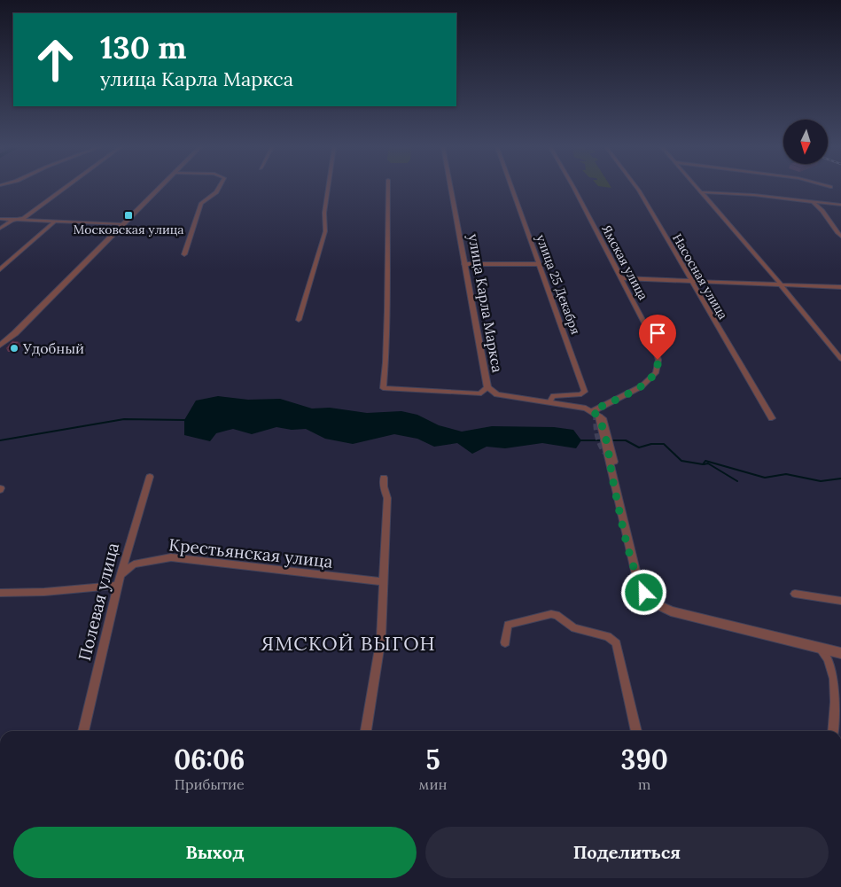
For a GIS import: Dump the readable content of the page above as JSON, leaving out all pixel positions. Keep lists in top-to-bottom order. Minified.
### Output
{"streets":{"street":["Ямская улица","Насосная улица","улица 25 Декабря","улица Карла Маркса","Крестьянская улица","Полевая улица"]},"crossings":[["Ямская улица","улица Карла Маркса"],["улица 25 Декабря","улица Карла Маркса"],["Крестьянская улица","Полевая улица"]],"districts":["ЯМСКОЙ ВЫГОН"],"places":{"transit":["Московская улица"],"other":["Удобный"]},"north":"bottom","page":{"turn":["130 m","улица Карла Маркса"],"eta":["06:06","Прибытие","5","мин","390","m"],"buttons":["Выход","Поделиться"]}}
